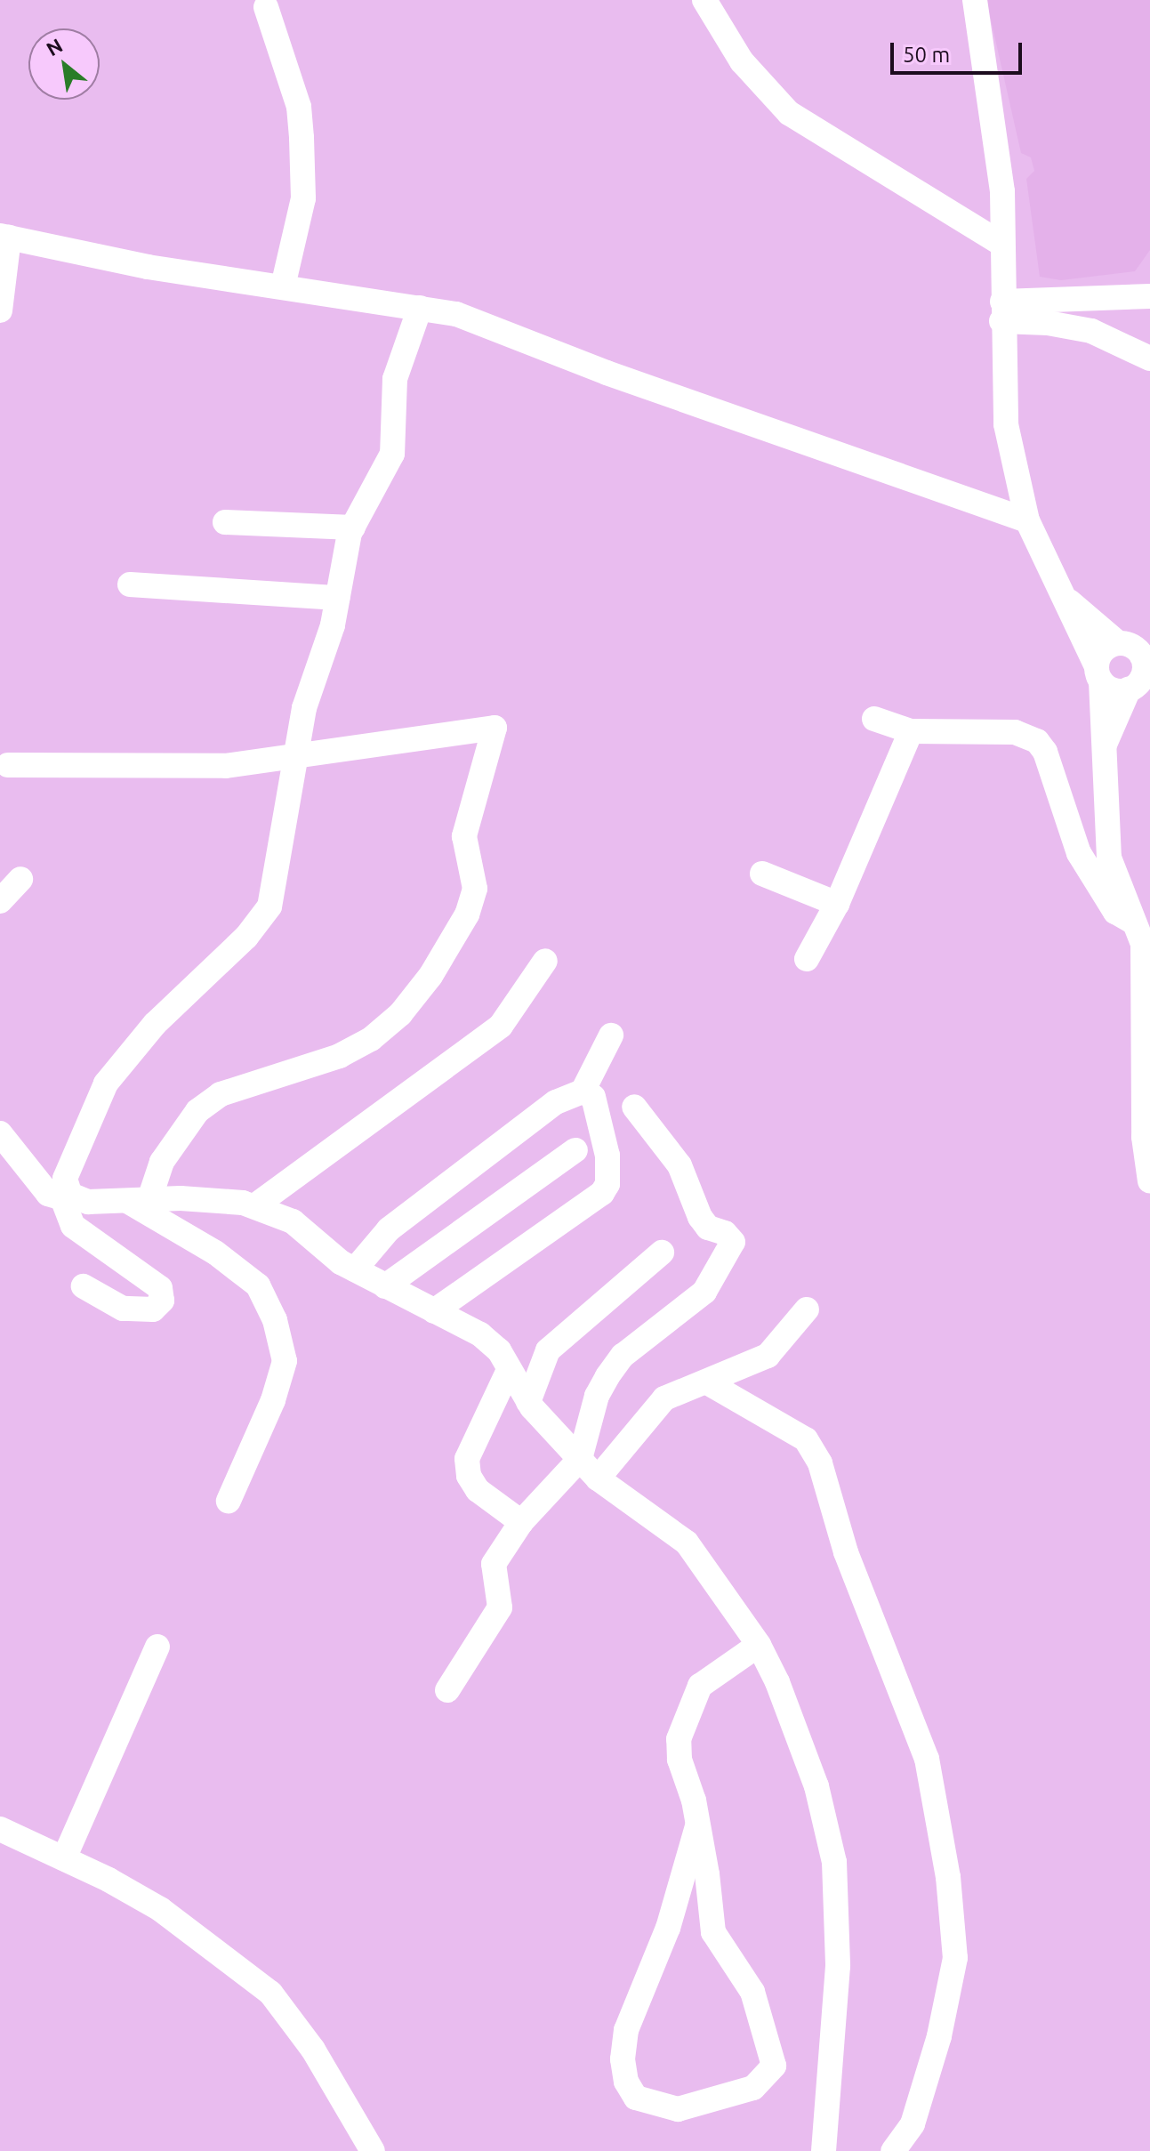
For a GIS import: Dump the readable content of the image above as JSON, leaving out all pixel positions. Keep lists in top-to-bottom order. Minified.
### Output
{"scale_bar":"50 m","north":"top left"}
